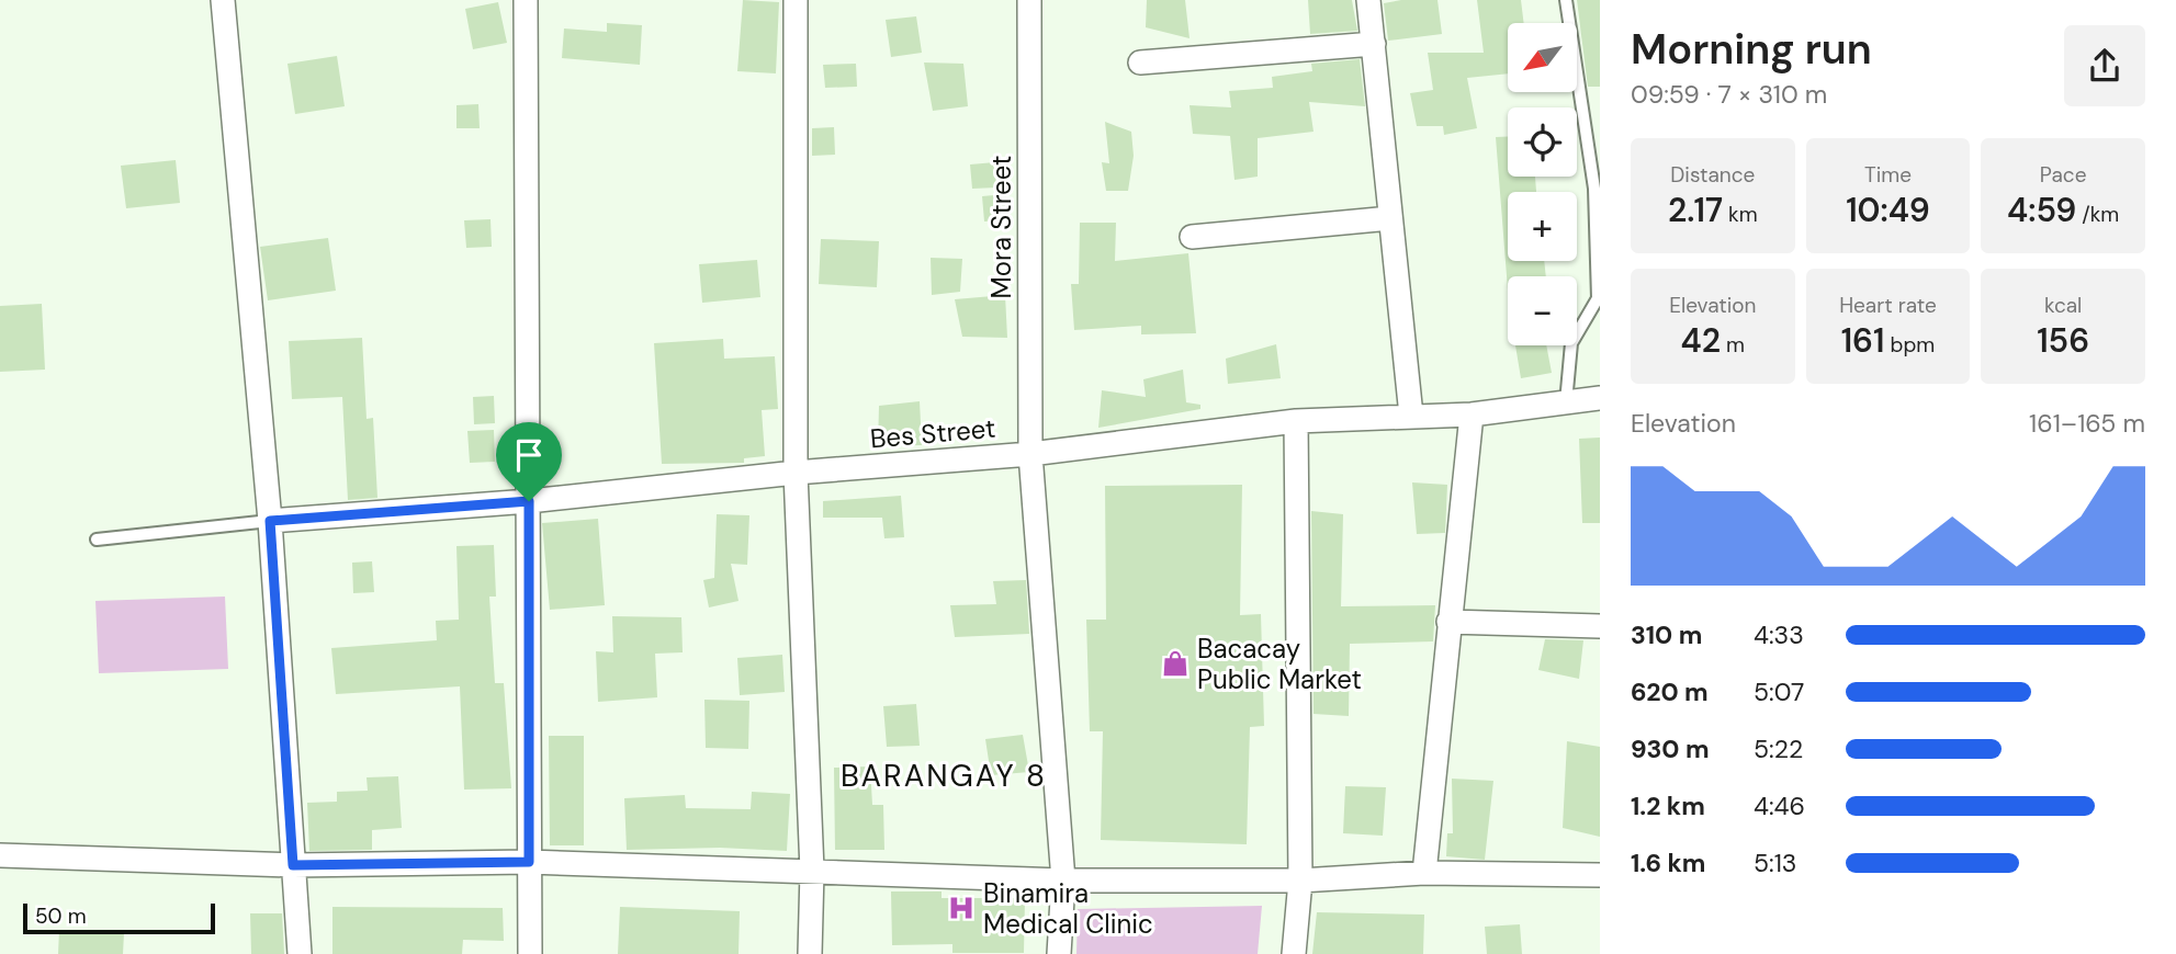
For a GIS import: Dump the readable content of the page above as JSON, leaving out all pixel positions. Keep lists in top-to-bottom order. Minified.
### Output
{"streets":{"street":["Mora Street","Bes Street"]},"crossings":[["Mora Street","Bes Street"]],"districts":["BARANGAY 8"],"places":{"shop":["Bacacay Public Market"],"hospital":["Binamira Medical Clinic"]},"scale_bar":"50 m","north":"bottom left","page":{"heading":["Morning run","09:59 · 7 × 310 m"],"map_buttons":["+","−"],"stats":[["Distance","2.17 km"],["Time","10:49"],["Pace","4:59 /km"],["Elevation","42 m"],["Heart rate","161 bpm"],["kcal","156"]],"chart":["Elevation","161–165 m"],"list":[{"name":"310 m","note":"4:33"},{"name":"620 m","note":"5:07"},{"name":"930 m","note":"5:22"},{"name":"1.2 km","note":"4:46"},{"name":"1.6 km","note":"5:13"}],"scale":"50 m"}}
